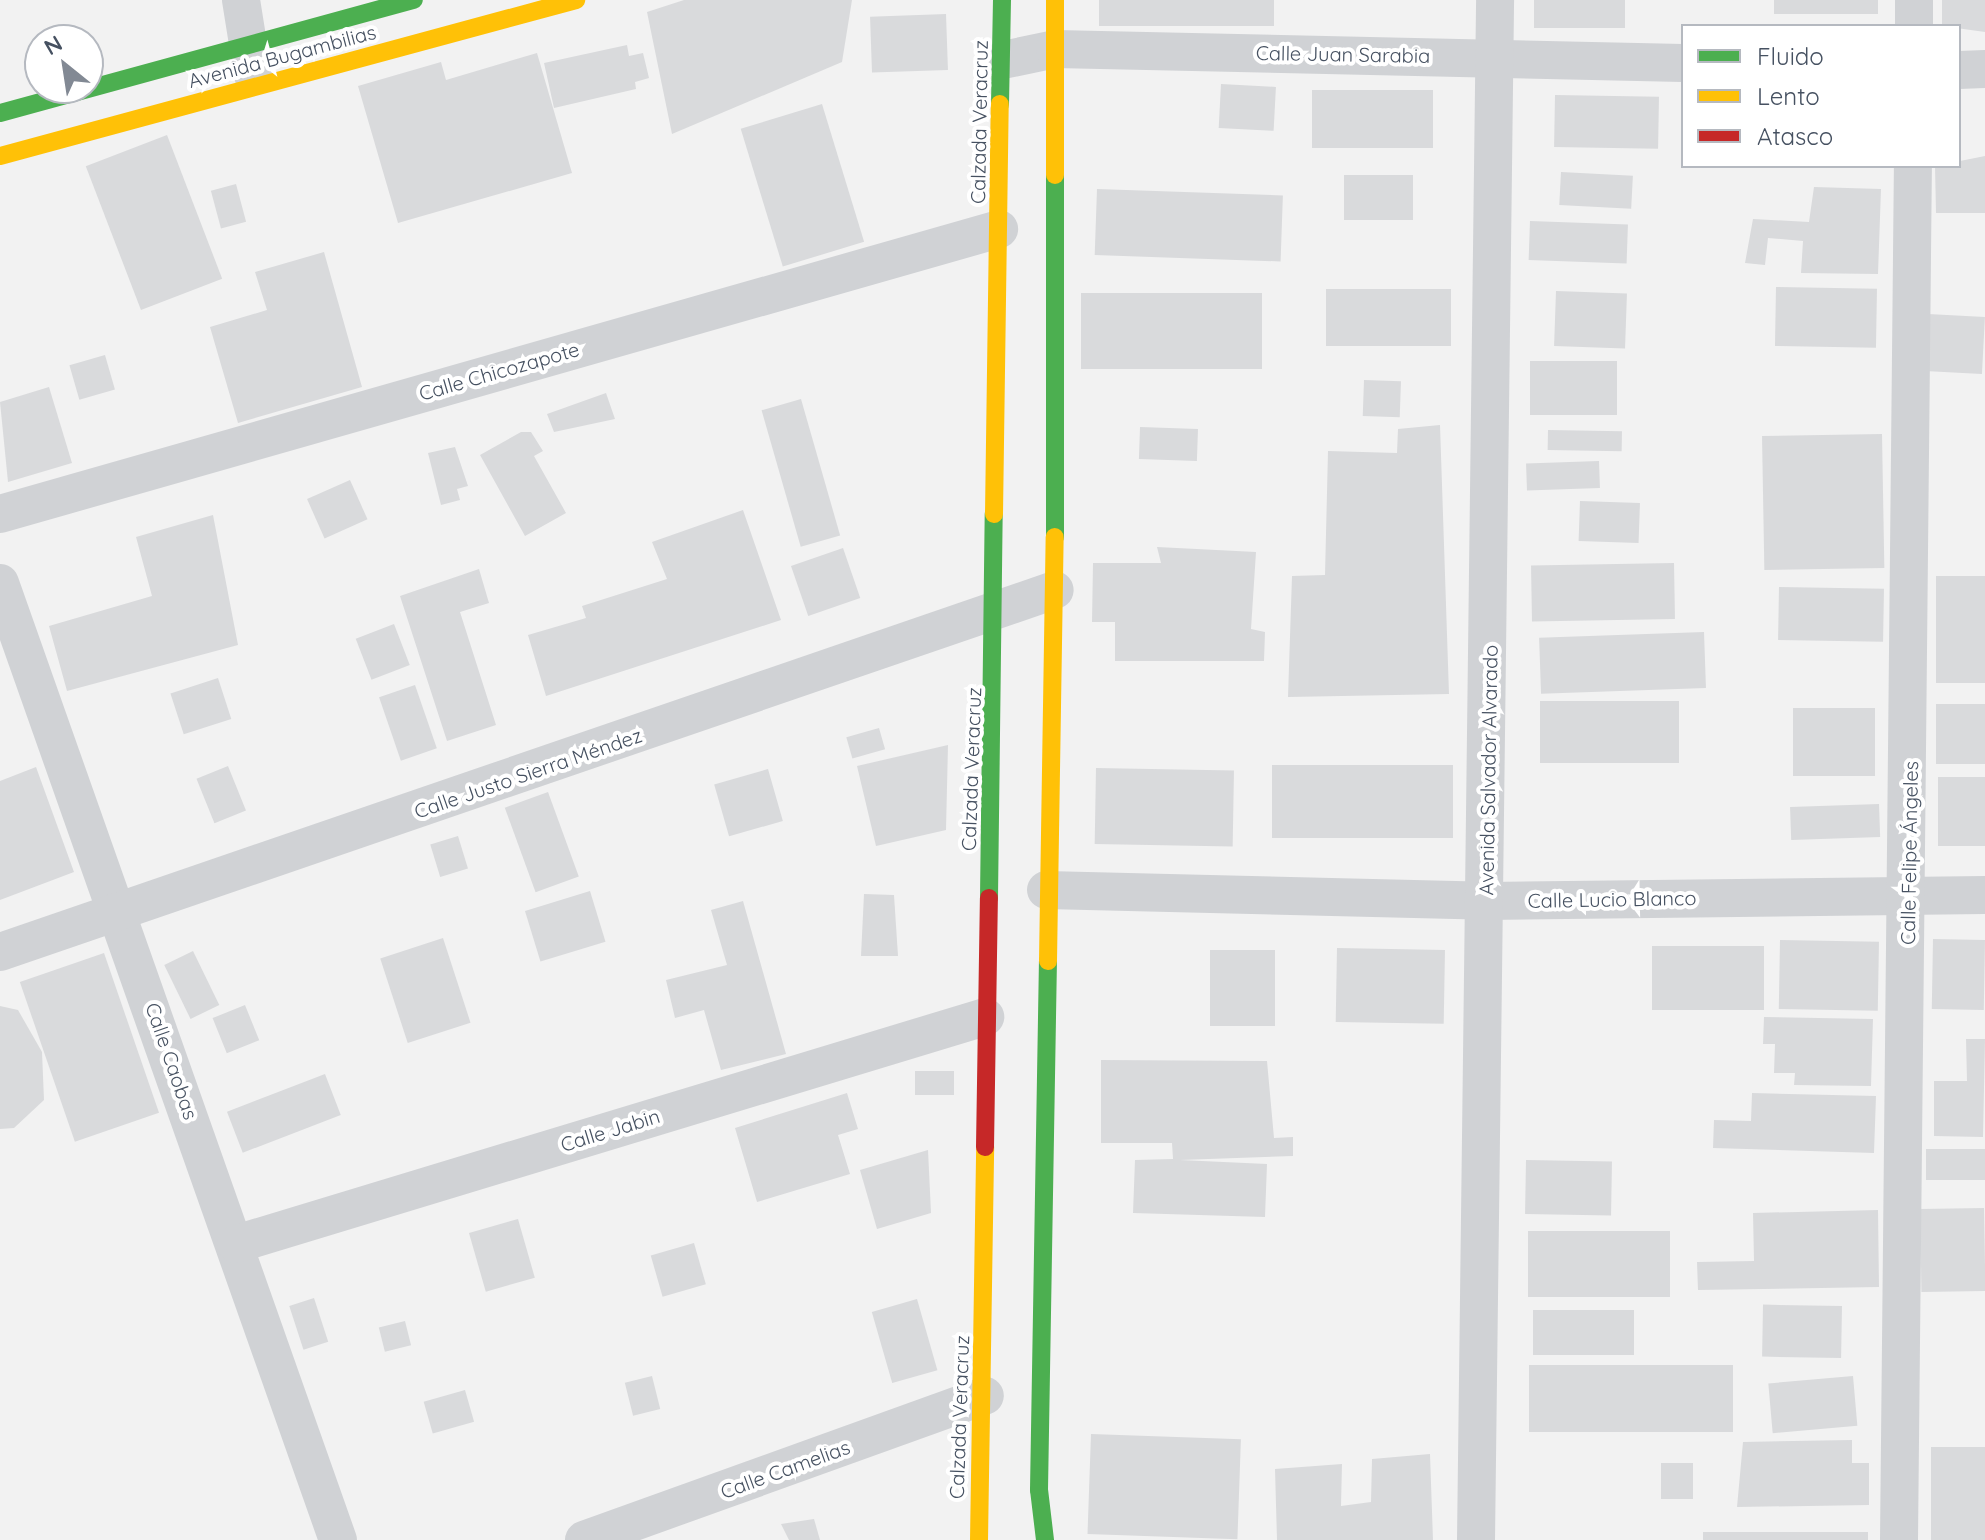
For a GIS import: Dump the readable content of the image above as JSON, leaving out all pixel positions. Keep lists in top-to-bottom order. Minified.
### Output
{"streets":{"main road":["Avenida Bugambilias","Calzada Veracruz"],"street":["Calle Juan Sarabia","Calle Chicozapote","Avenida Salvador Alvarado","Calle Justo Sierra Méndez","Calle Felipe Ángeles","Calle Lucio Blanco","Calle Caobas","Calle Jabin","Calle Camelias"]},"crossings":[["Calle Juan Sarabia","Calzada Veracruz"],["Calle Juan Sarabia","Avenida Salvador Alvarado"],["Calzada Veracruz","Calle Chicozapote"],["Calzada Veracruz","Calle Justo Sierra Méndez"],["Calzada Veracruz","Calle Jabin"],["Calzada Veracruz","Calle Camelias"],["Avenida Salvador Alvarado","Calle Lucio Blanco"],["Calle Justo Sierra Méndez","Calle Caobas"],["Calle Felipe Ángeles","Calle Lucio Blanco"],["Calle Caobas","Calle Jabin"]],"legend":["Fluido","Lento","Atasco"],"north":"top left"}
